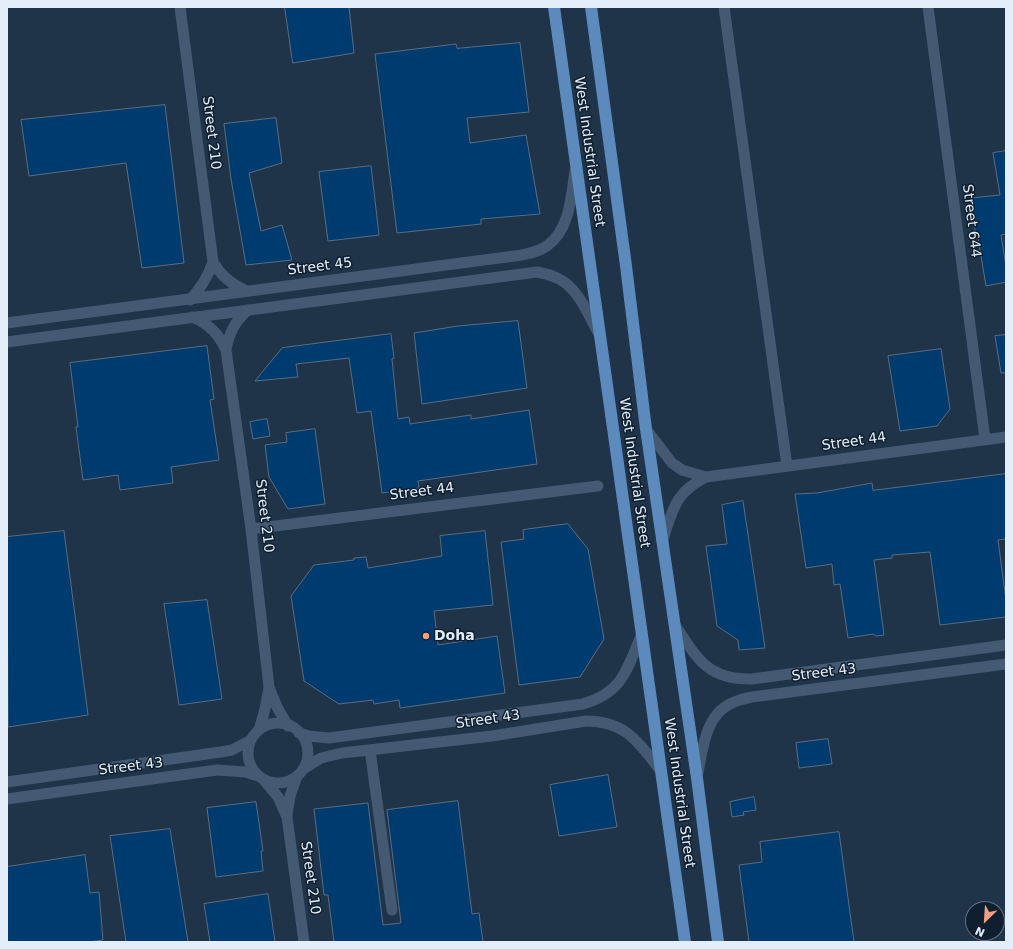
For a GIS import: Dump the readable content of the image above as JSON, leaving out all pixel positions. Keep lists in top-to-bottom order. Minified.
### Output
{"streets":{"main road":["West Industrial Street"],"street":["Street 210","Street 644","Street 45","Street 44","Street 43"]},"crossings":[["Street 210","Street 45"],["Street 210","Street 44"],["Street 210","Street 43"],["West Industrial Street","Street 45"],["West Industrial Street","Street 44"],["West Industrial Street","Street 43"],["Street 644","Street 44"]],"places":["Doha"],"north":"bottom left"}
